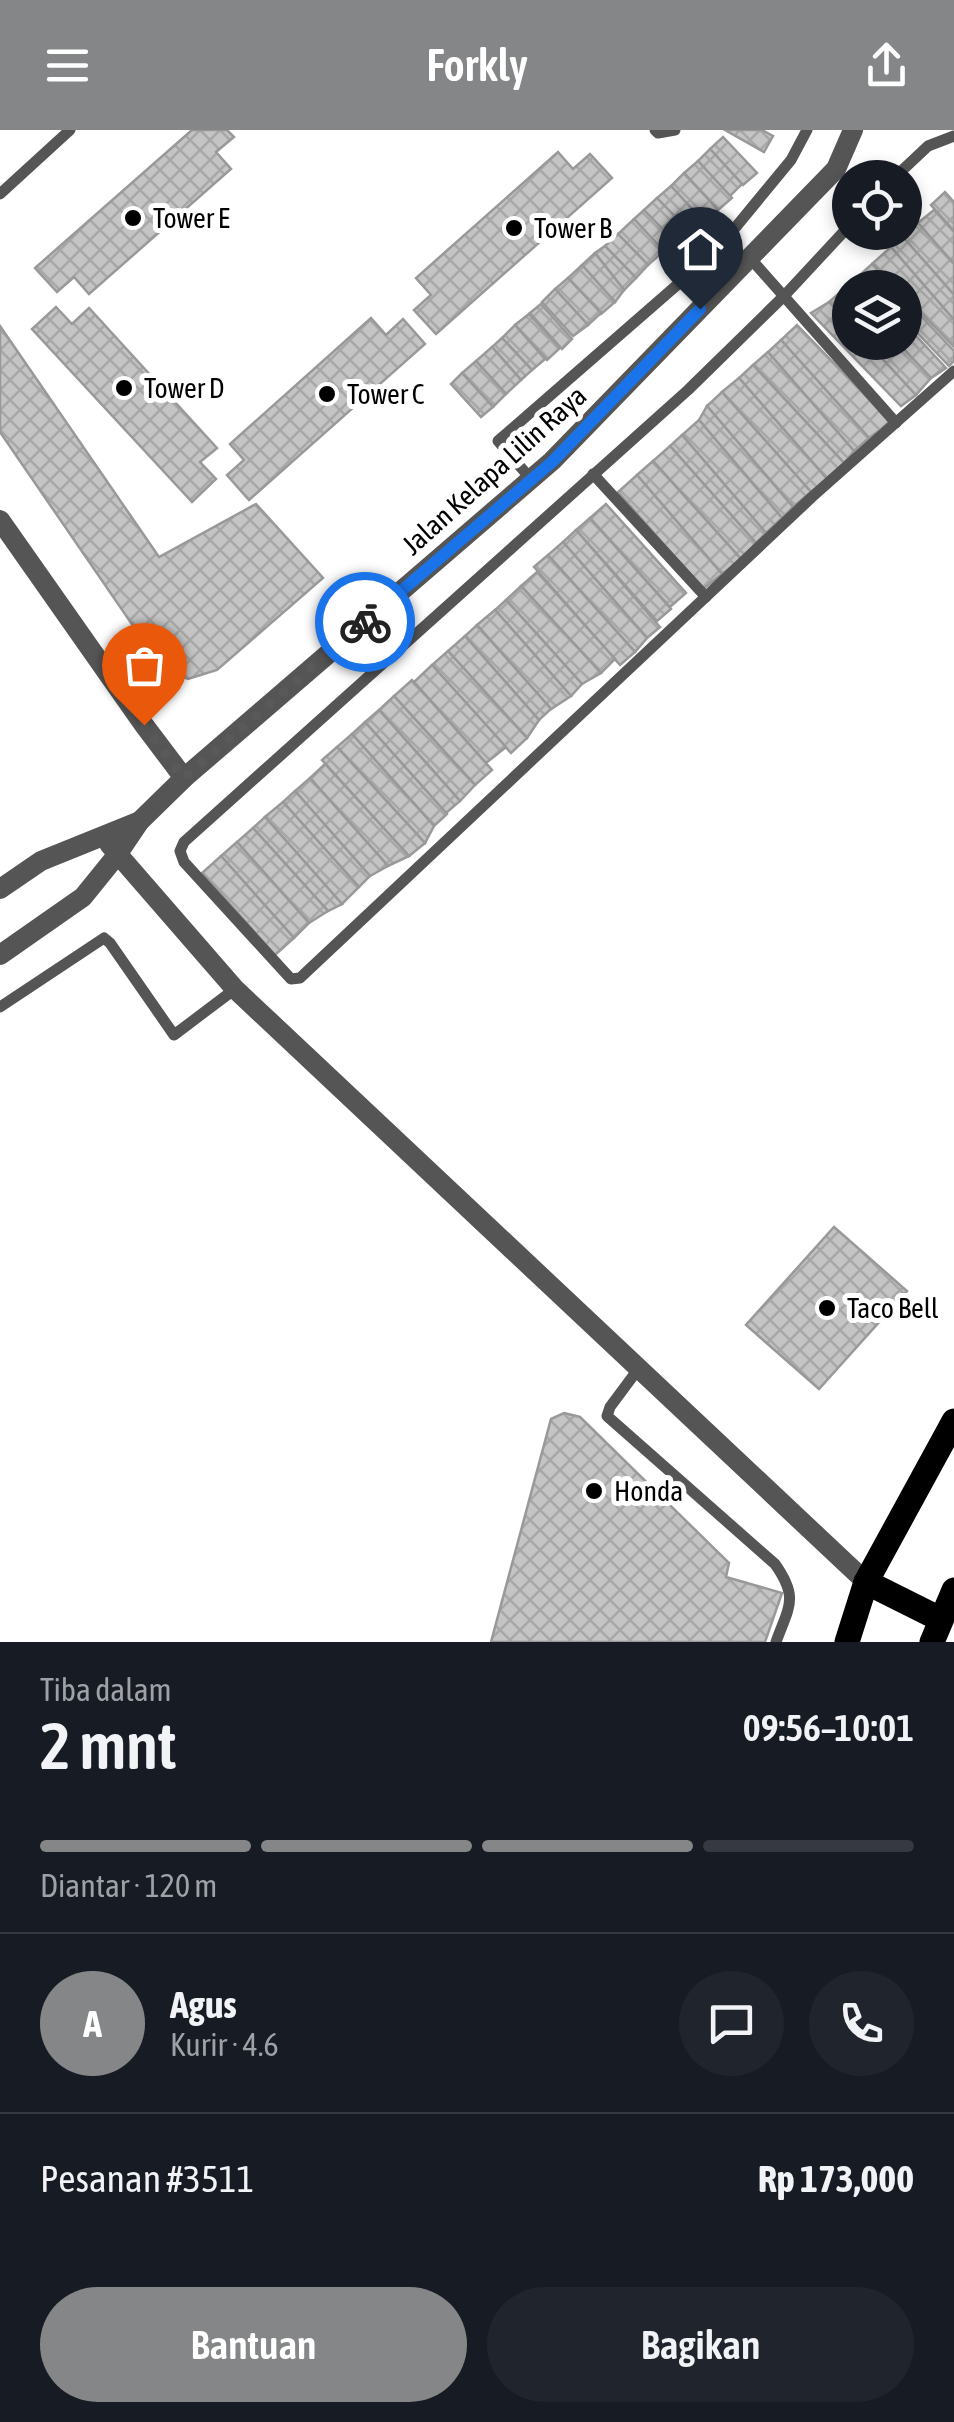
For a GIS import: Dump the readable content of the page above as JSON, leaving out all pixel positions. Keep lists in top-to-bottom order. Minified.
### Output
{"streets":{"street":["Jalan Kelapa Lilin Raya"]},"places":["Tower E","Tower B","Tower D","Tower C","Taco Bell","Honda"],"page":{"header":"Forkly","heading":["2 mnt","Tiba dalam","09:56–10:01"],"panel":["Agus","Kurir · 4.6","Pesanan #3511","Rp 173,000"],"bar":"Diantar · 120 m","round":"A","buttons":["Bantuan","Bagikan"]}}
